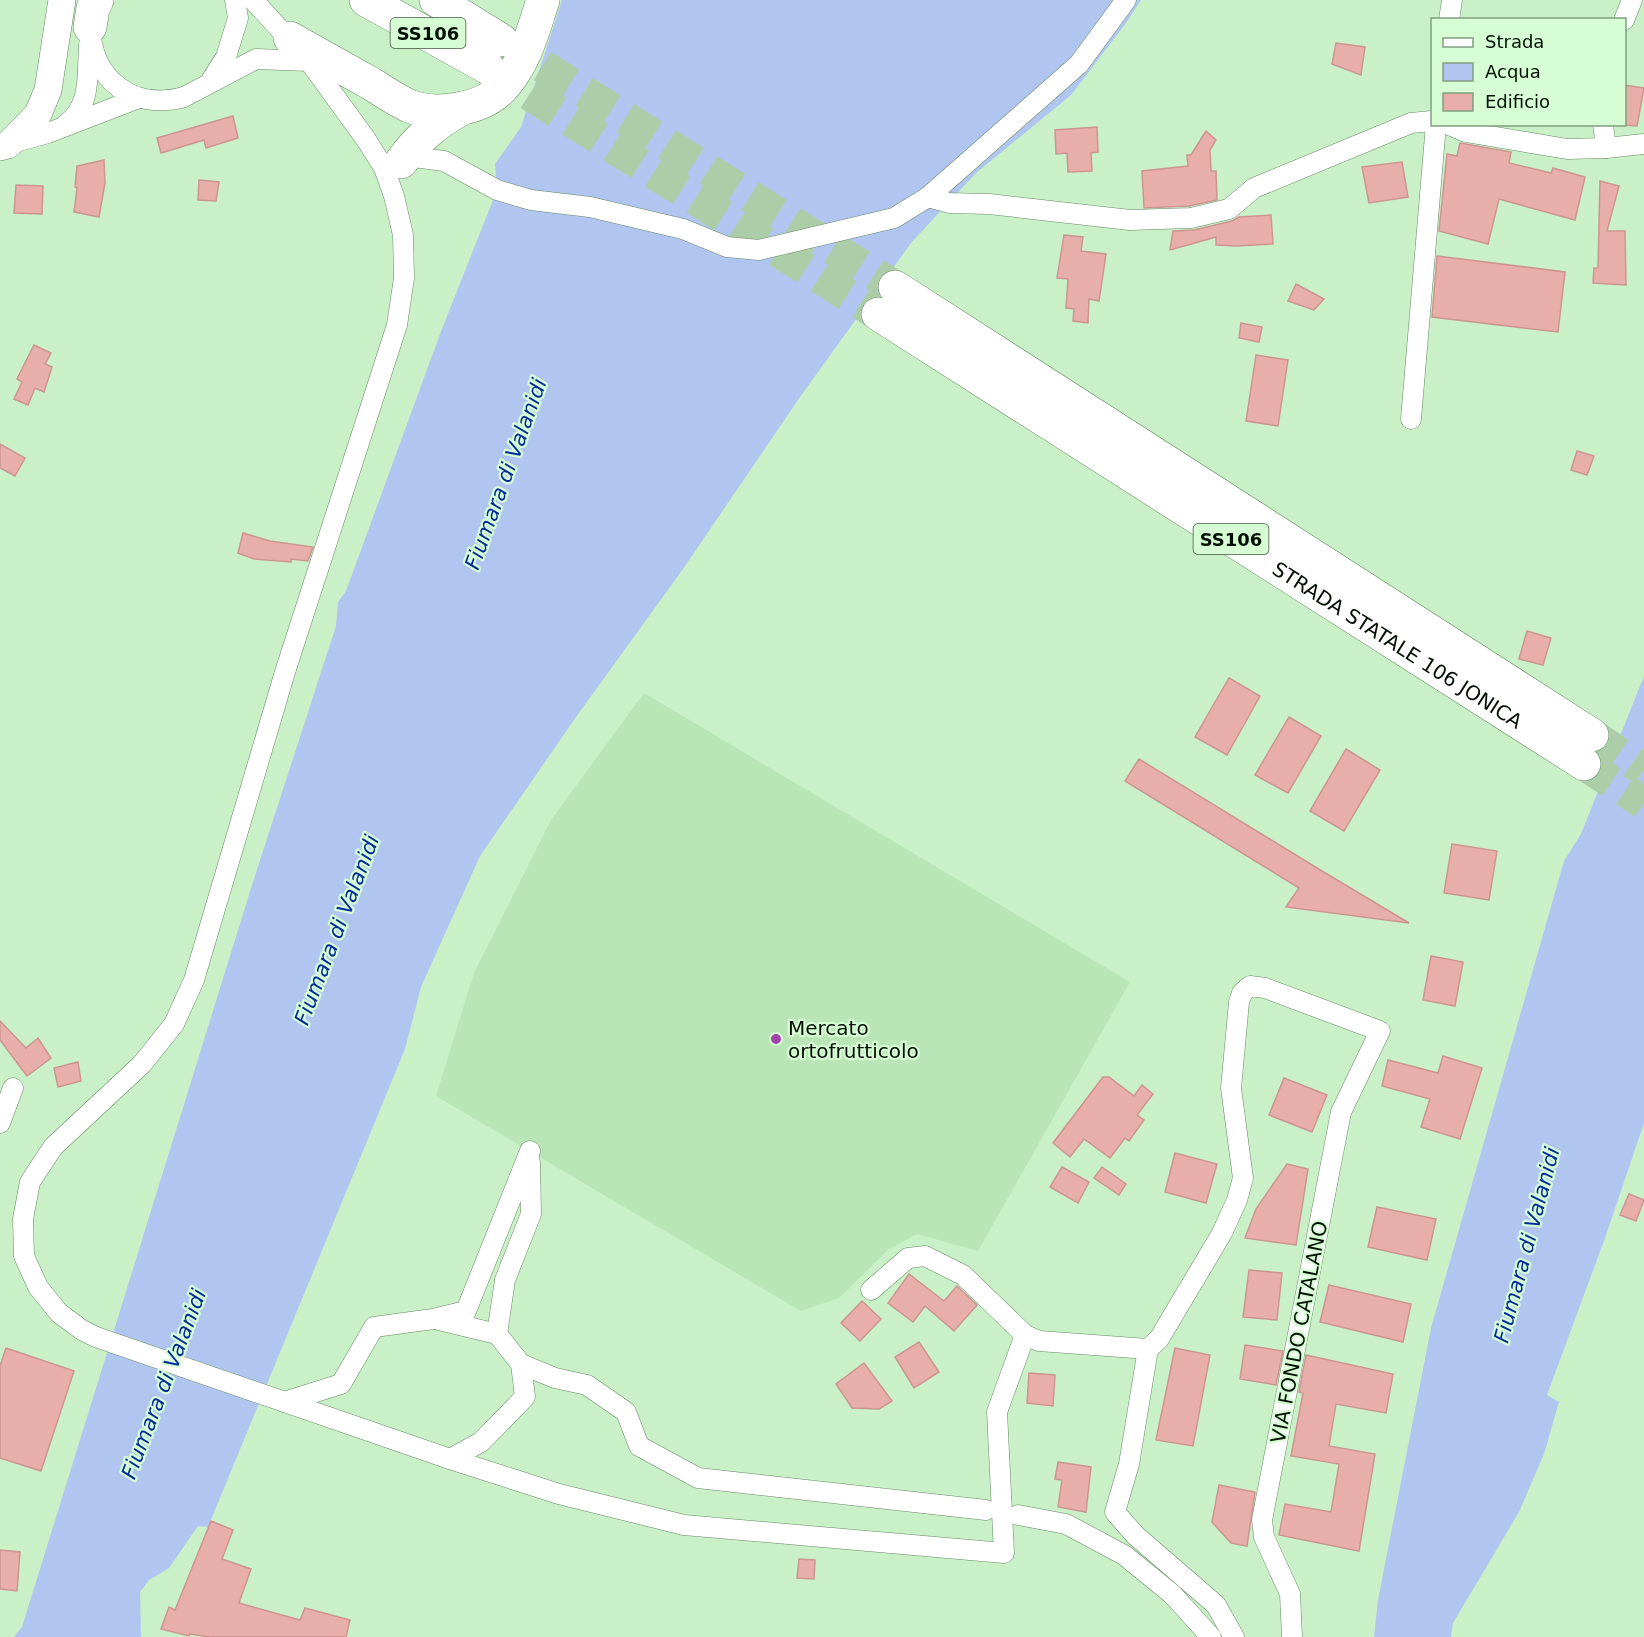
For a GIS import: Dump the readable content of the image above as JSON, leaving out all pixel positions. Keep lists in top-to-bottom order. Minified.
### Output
{"streets":{"highway":["SS106","STRADA STATALE 106 JONICA"],"street":["VIA FONDO CATALANO"]},"water":["Fiumara di Valanidi"],"places":["Mercato ortofrutticolo"],"legend":["Strada","Acqua","Edificio"]}
